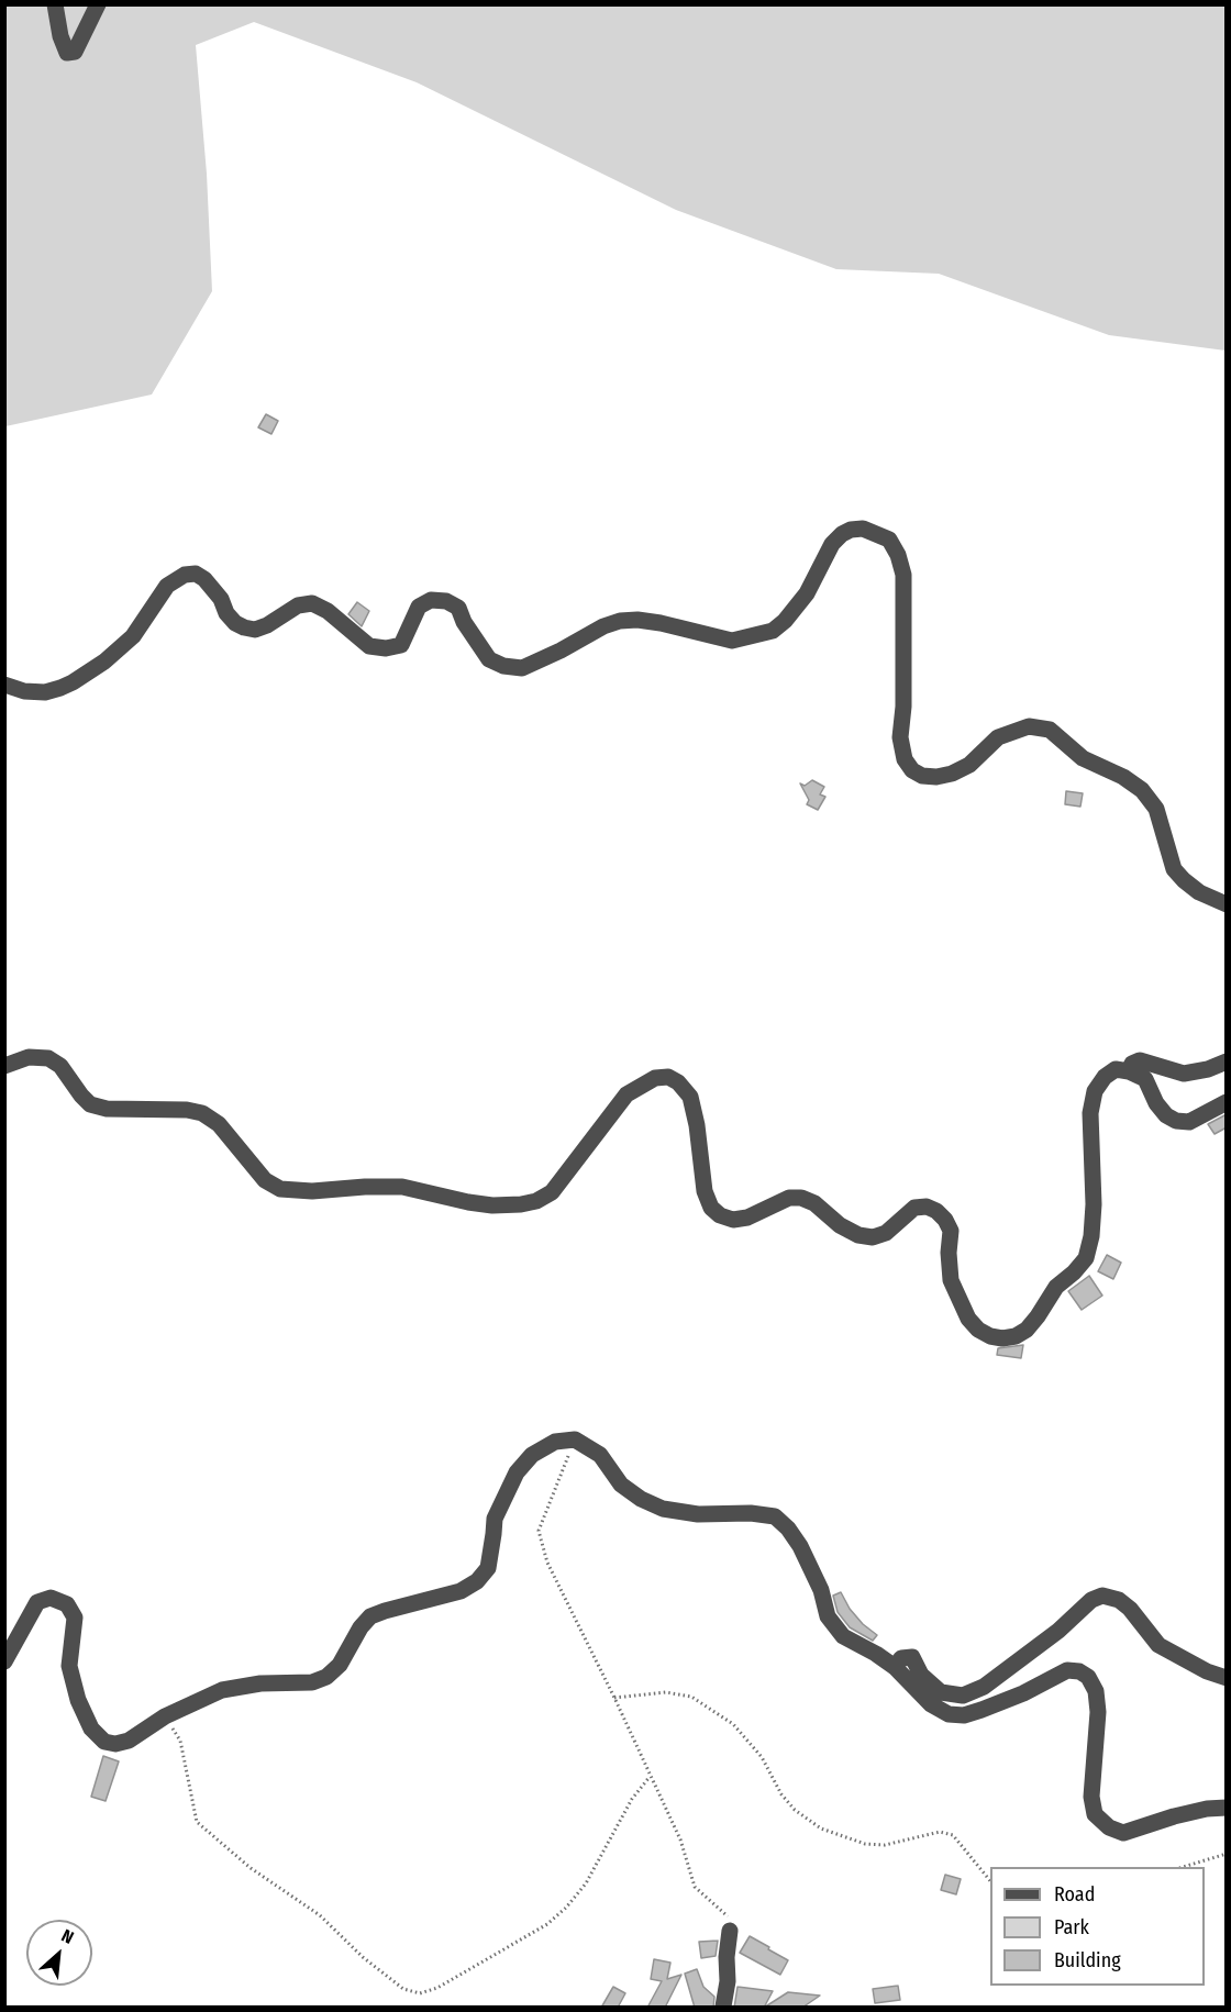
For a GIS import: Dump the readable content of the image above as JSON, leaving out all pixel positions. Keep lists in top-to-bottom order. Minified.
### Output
{"legend":["Road","Park","Building"],"north":"top right"}
